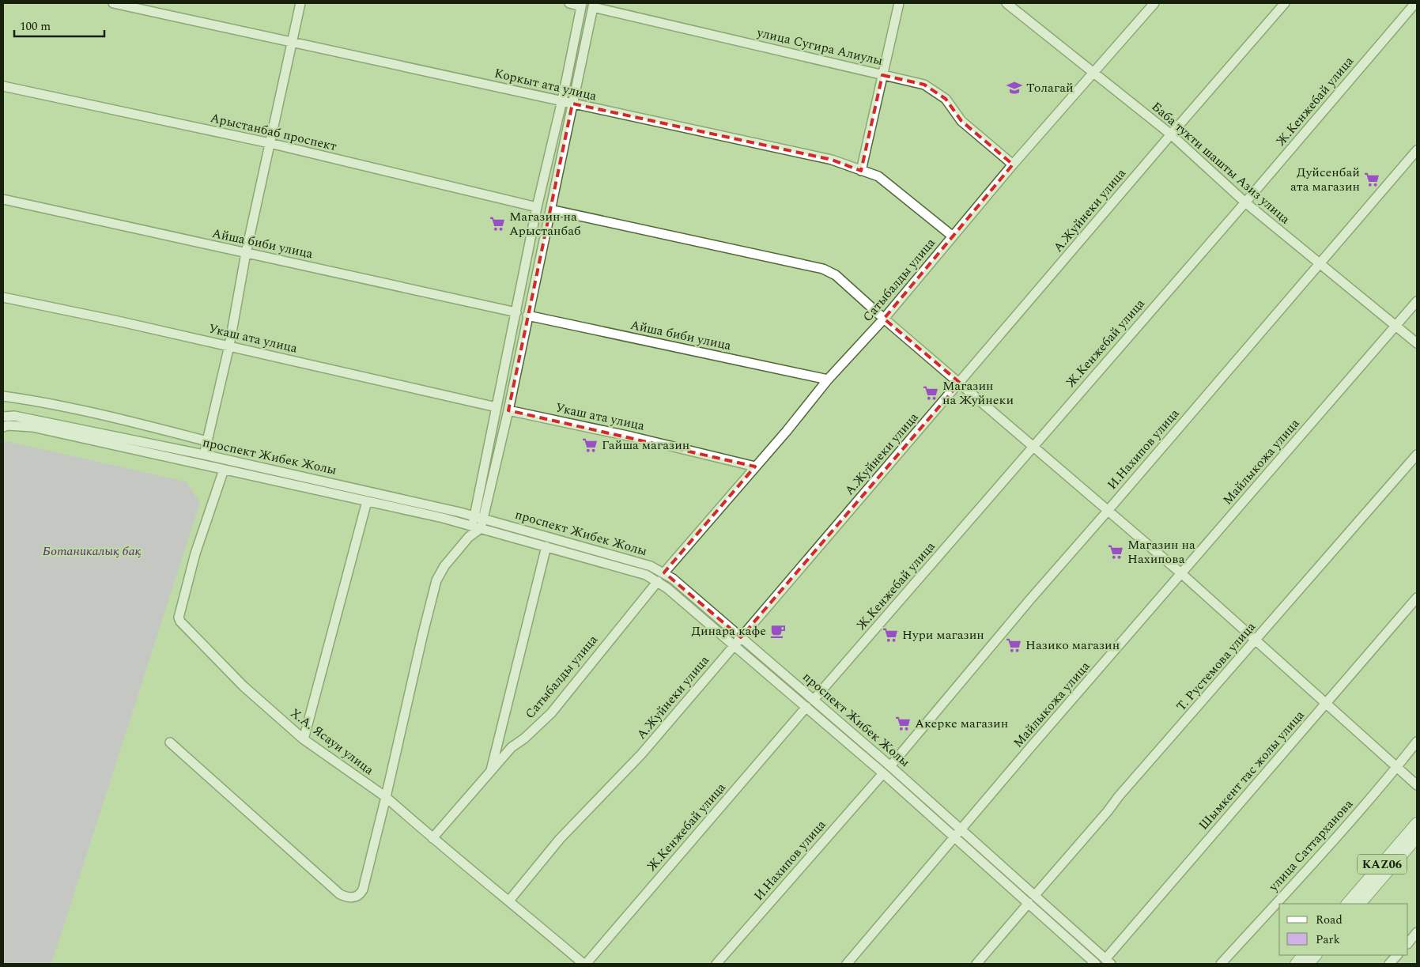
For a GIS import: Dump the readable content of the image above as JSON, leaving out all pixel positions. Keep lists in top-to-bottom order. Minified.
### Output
{"streets":{"main road":["KАZ06"],"street":["улица Сугира Алиулы","Коркыт ата улица","Ж.Кенжебай улица","Арыстанбаб проспект","Баба тукти шашты Азиз улица","А.Жуйнеки улица","Айша биби улица","Сатыбалды улица","Укаш ата улица","И.Нахипов улица","проспект Жибек Жолы","Майлыкожа улица","Т. Рустемова улица","Х.А. Ясауи улица","Шымкент тас жолы улица","улица Саттарханова"]},"crossings":[["улица Сугира Алиулы","Сатыбалды улица"],["Коркыт ата улица","Сатыбалды улица"],["Ж.Кенжебай улица","Баба тукти шашты Азиз улица"],["Ж.Кенжебай улица","проспект Жибек Жолы"],["Баба тукти шашты Азиз улица","А.Жуйнеки улица"],["Баба тукти шашты Азиз улица","Сатыбалды улица"],["Баба тукти шашты Азиз улица","И.Нахипов улица"],["Баба тукти шашты Азиз улица","Майлыкожа улица"],["А.Жуйнеки улица","проспект Жибек Жолы"],["Айша биби улица","Сатыбалды улица"],["Сатыбалды улица","Укаш ата улица"],["Сатыбалды улица","проспект Жибек Жолы"],["И.Нахипов улица","проспект Жибек Жолы"],["проспект Жибек Жолы","Майлыкожа улица"],["проспект Жибек Жолы","Т. Рустемова улица"],["проспект Жибек Жолы","Х.А. Ясауи улица"],["проспект Жибек Жолы","Шымкент тас жолы улица"]],"parks":["Ботаникалық бақ"],"places":{"school or university":["Толагай"],"supermarket":["Дуйсенбай ата магазин","Магазин на Арыстанбаб","Магазин на Жуйнеки","Гайша магазин","Магазин на Нахипова","Нури магазин","Назико магазин","Акерке магазин"],"cafe":["Динара кафе"]},"legend":["Road","Park"],"scale_bar":"100 m"}
